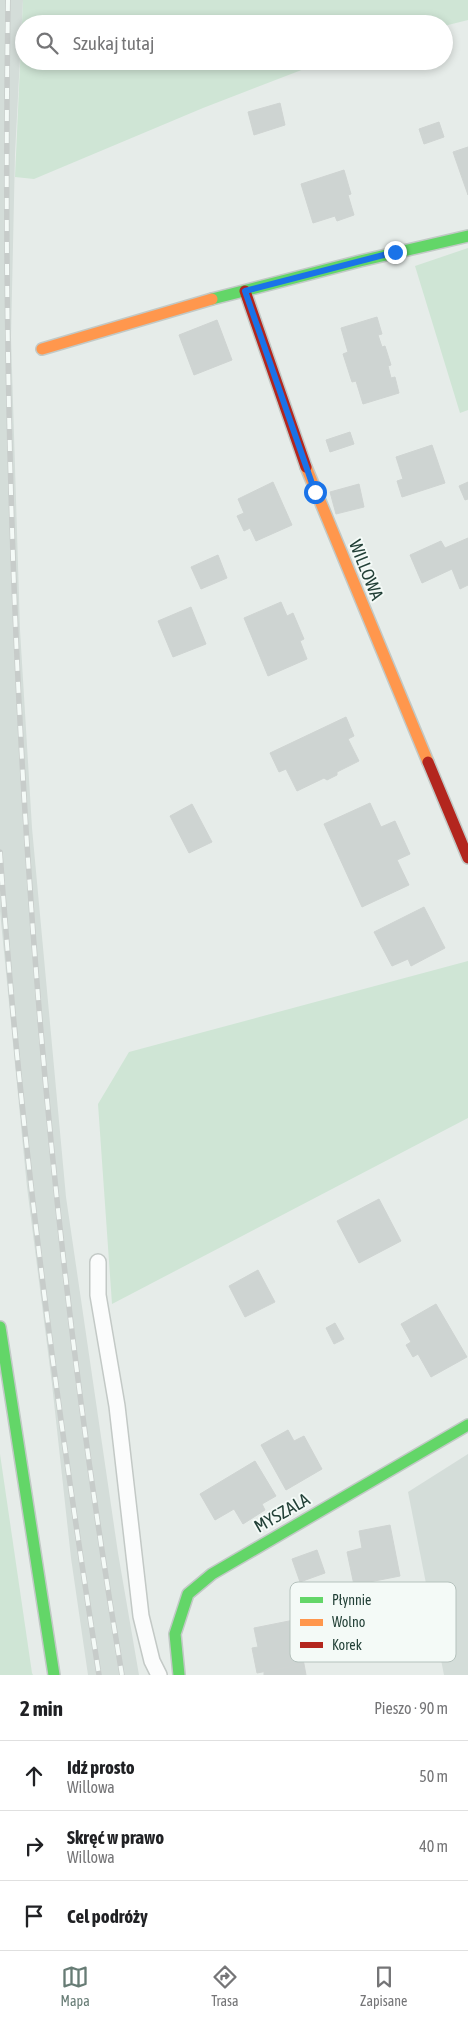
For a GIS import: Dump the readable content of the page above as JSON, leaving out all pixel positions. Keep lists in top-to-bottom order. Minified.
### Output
{"streets":{"street":["WILLOWA","MYSZALA"]},"legend":["Płynnie","Wolno","Korek"],"page":{"search":"Szukaj tutaj","heading":["2 min","Pieszo · 90 m"],"list":[["Idź prosto","Willowa","50 m"],["Skręć w prawo","Willowa","40 m"],"Cel podróży"],"nav":["Mapa","Trasa","Zapisane"]}}
